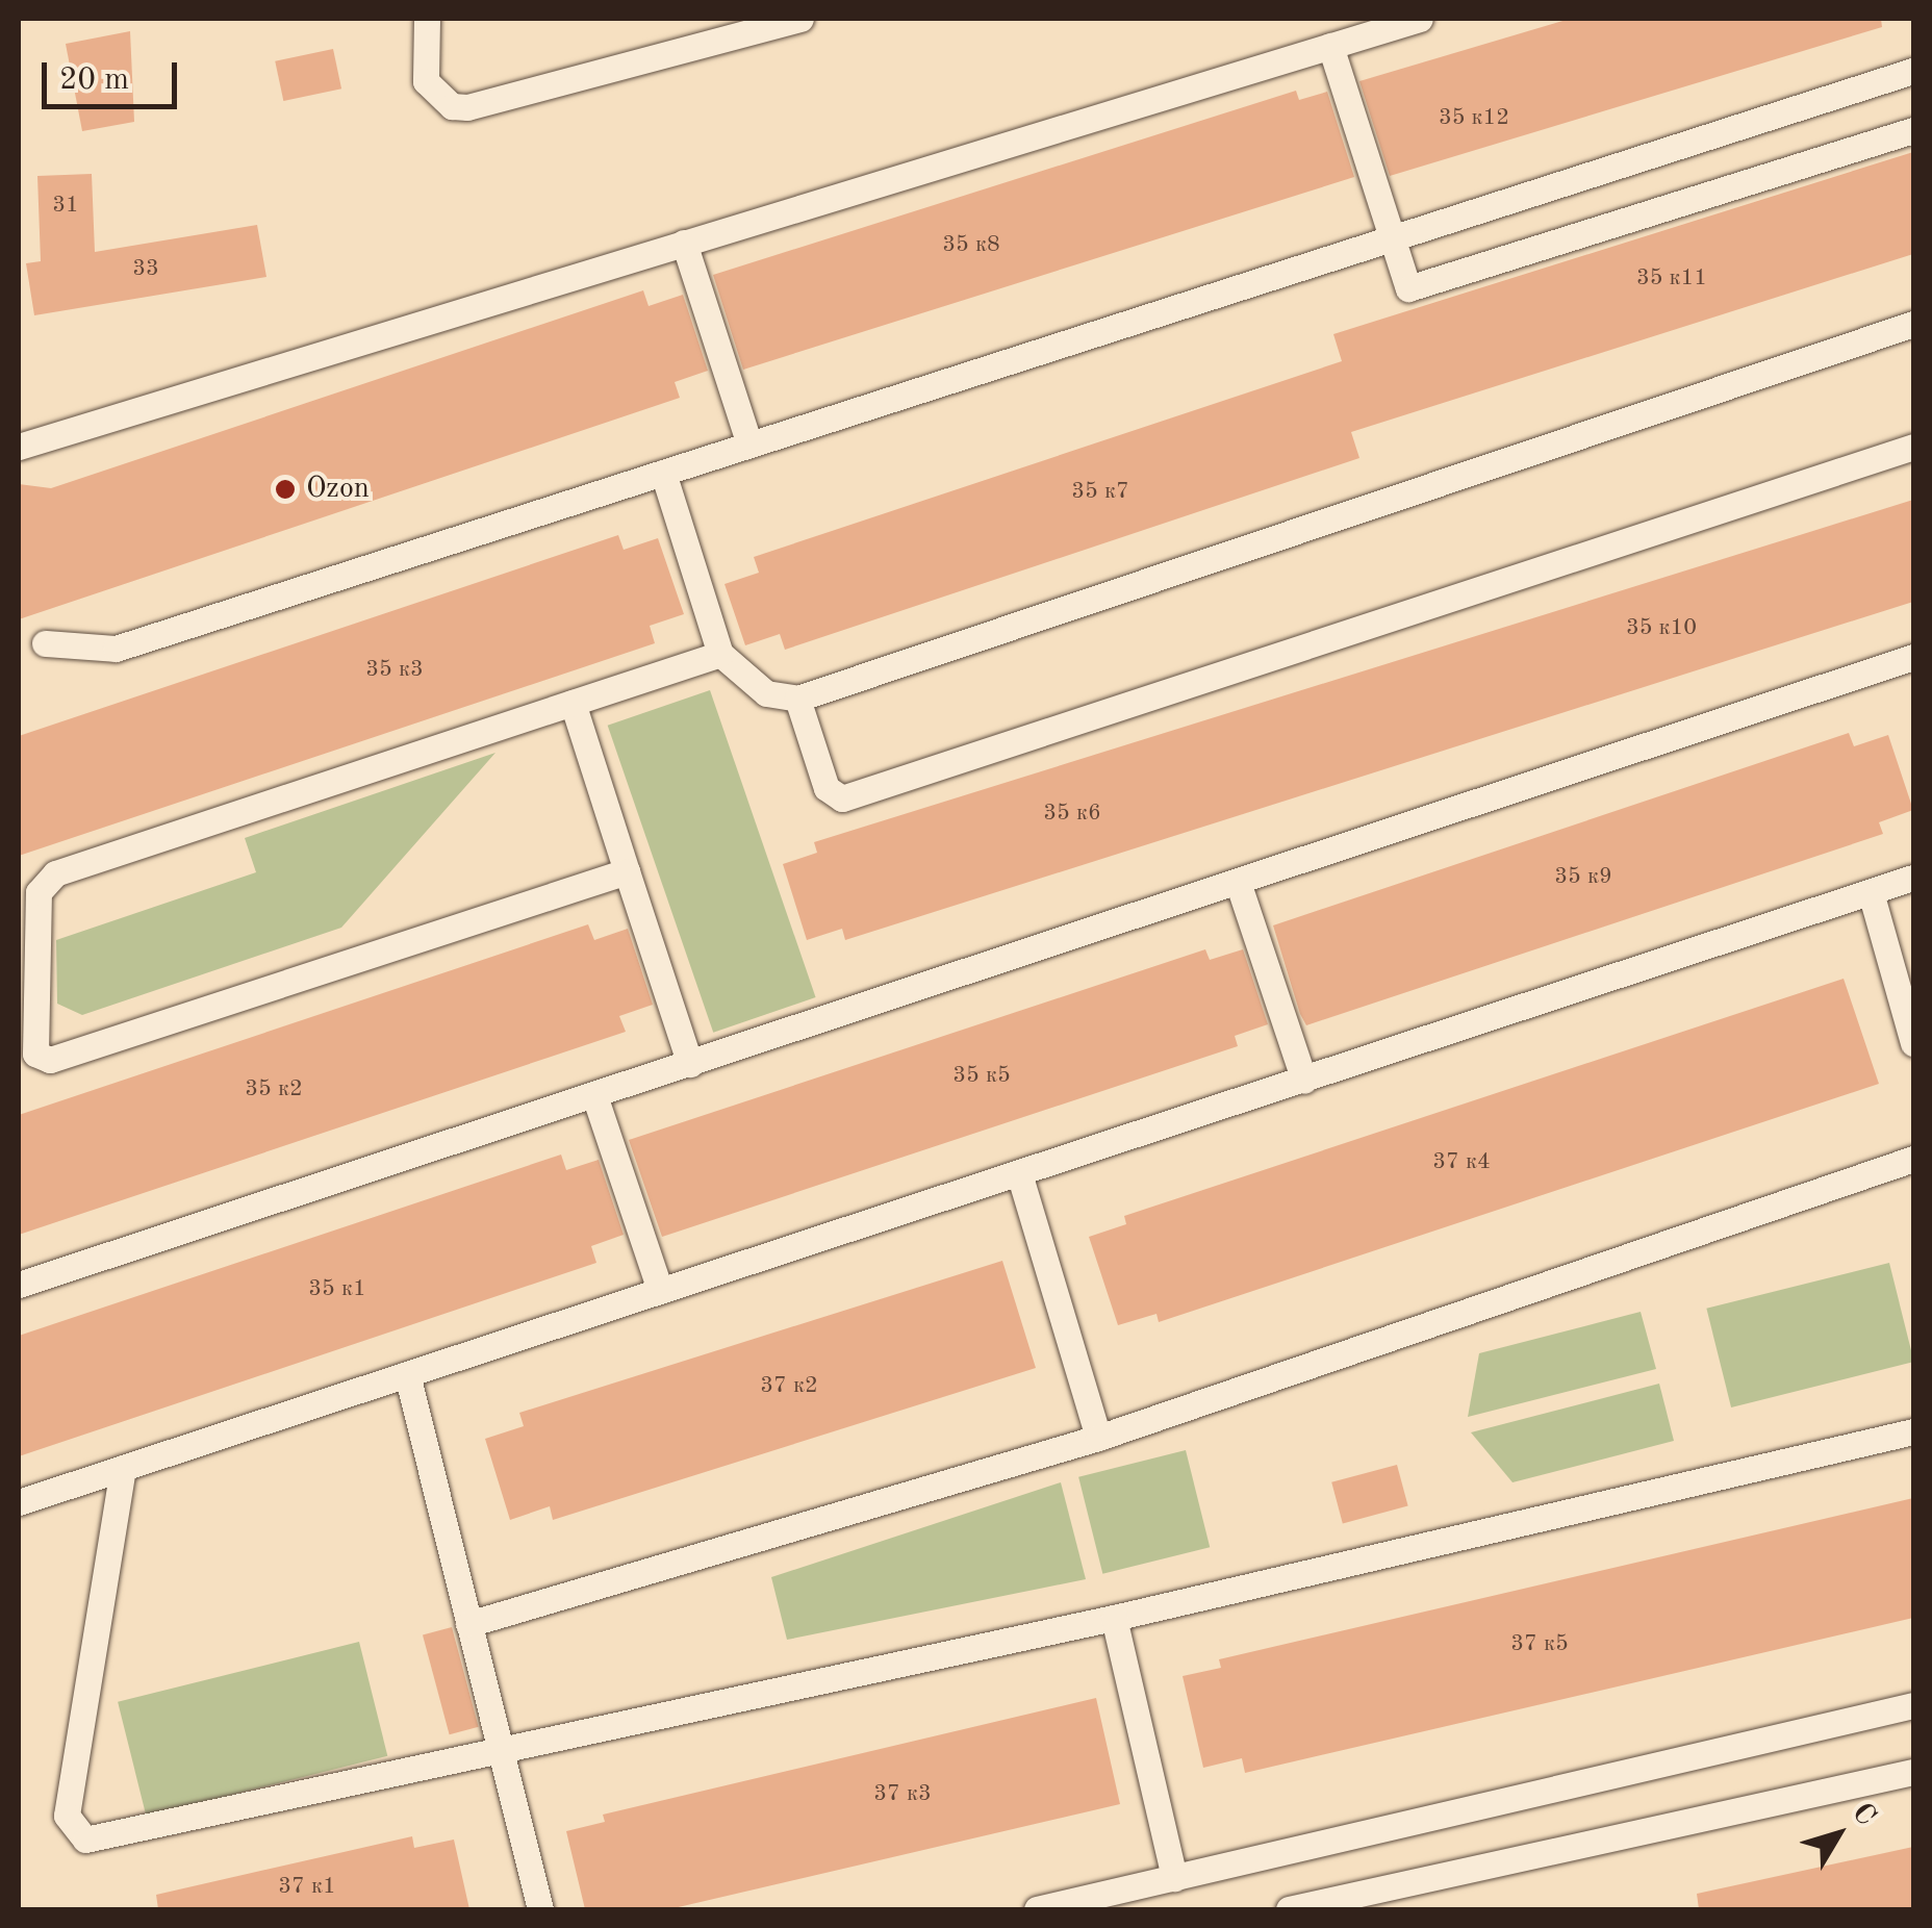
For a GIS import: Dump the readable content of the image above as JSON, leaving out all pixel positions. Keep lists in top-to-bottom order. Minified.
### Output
{"places":["Ozon"],"house_numbers":["35 к12","31","35 к8","33","35 к11","35 к7","35 к10","35 к3","35 к6","35 к9","35 к5","35 к2","37 к4","35 к1","37 к2","37 к5","37 к3","37 к1"],"scale_bar":"20 m","north":"top right"}
